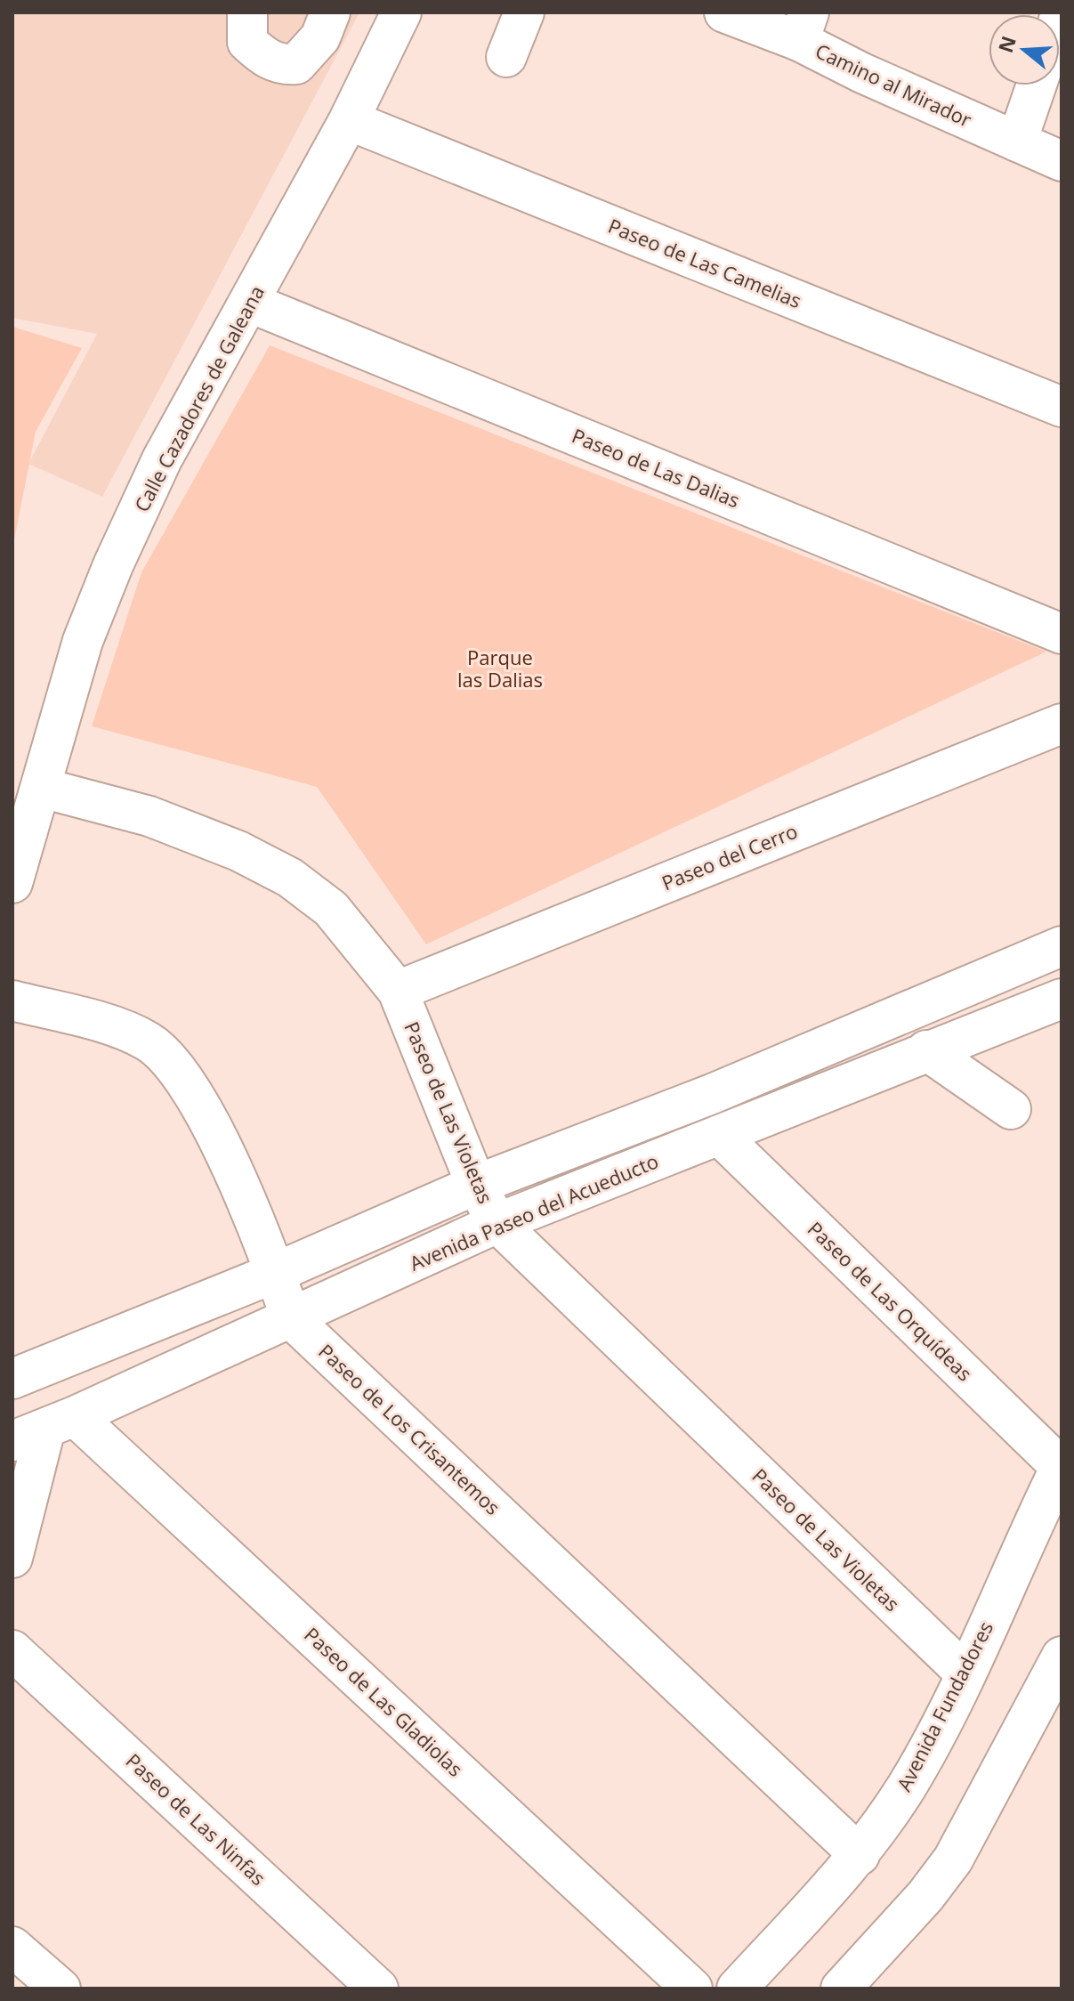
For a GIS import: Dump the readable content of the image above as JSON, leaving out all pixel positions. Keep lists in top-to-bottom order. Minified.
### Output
{"streets":{"street":["Camino al Mirador","Paseo de Las Camelias","Calle Cazadores de Galeana","Paseo de Las Dalias","Paseo del Cerro","Paseo de Las Violetas","Avenida Paseo del Acueducto","Paseo de Las Orquídeas","Paseo de Los Crisantemos","Paseo de Las Gladiolas","Avenida Fundadores","Paseo de Las Ninfas"]},"crossings":[["Paseo de Las Camelias","Calle Cazadores de Galeana"],["Calle Cazadores de Galeana","Paseo de Las Dalias"],["Calle Cazadores de Galeana","Paseo de Las Violetas"],["Paseo del Cerro","Paseo de Las Violetas"],["Paseo de Las Violetas","Avenida Paseo del Acueducto"],["Paseo de Las Violetas","Avenida Fundadores"],["Avenida Paseo del Acueducto","Paseo de Las Orquídeas"],["Avenida Paseo del Acueducto","Paseo de Los Crisantemos"],["Avenida Paseo del Acueducto","Paseo de Las Gladiolas"],["Paseo de Las Orquídeas","Avenida Fundadores"],["Paseo de Los Crisantemos","Avenida Fundadores"]],"parks":["Parque las Dalias"],"north":"left"}
